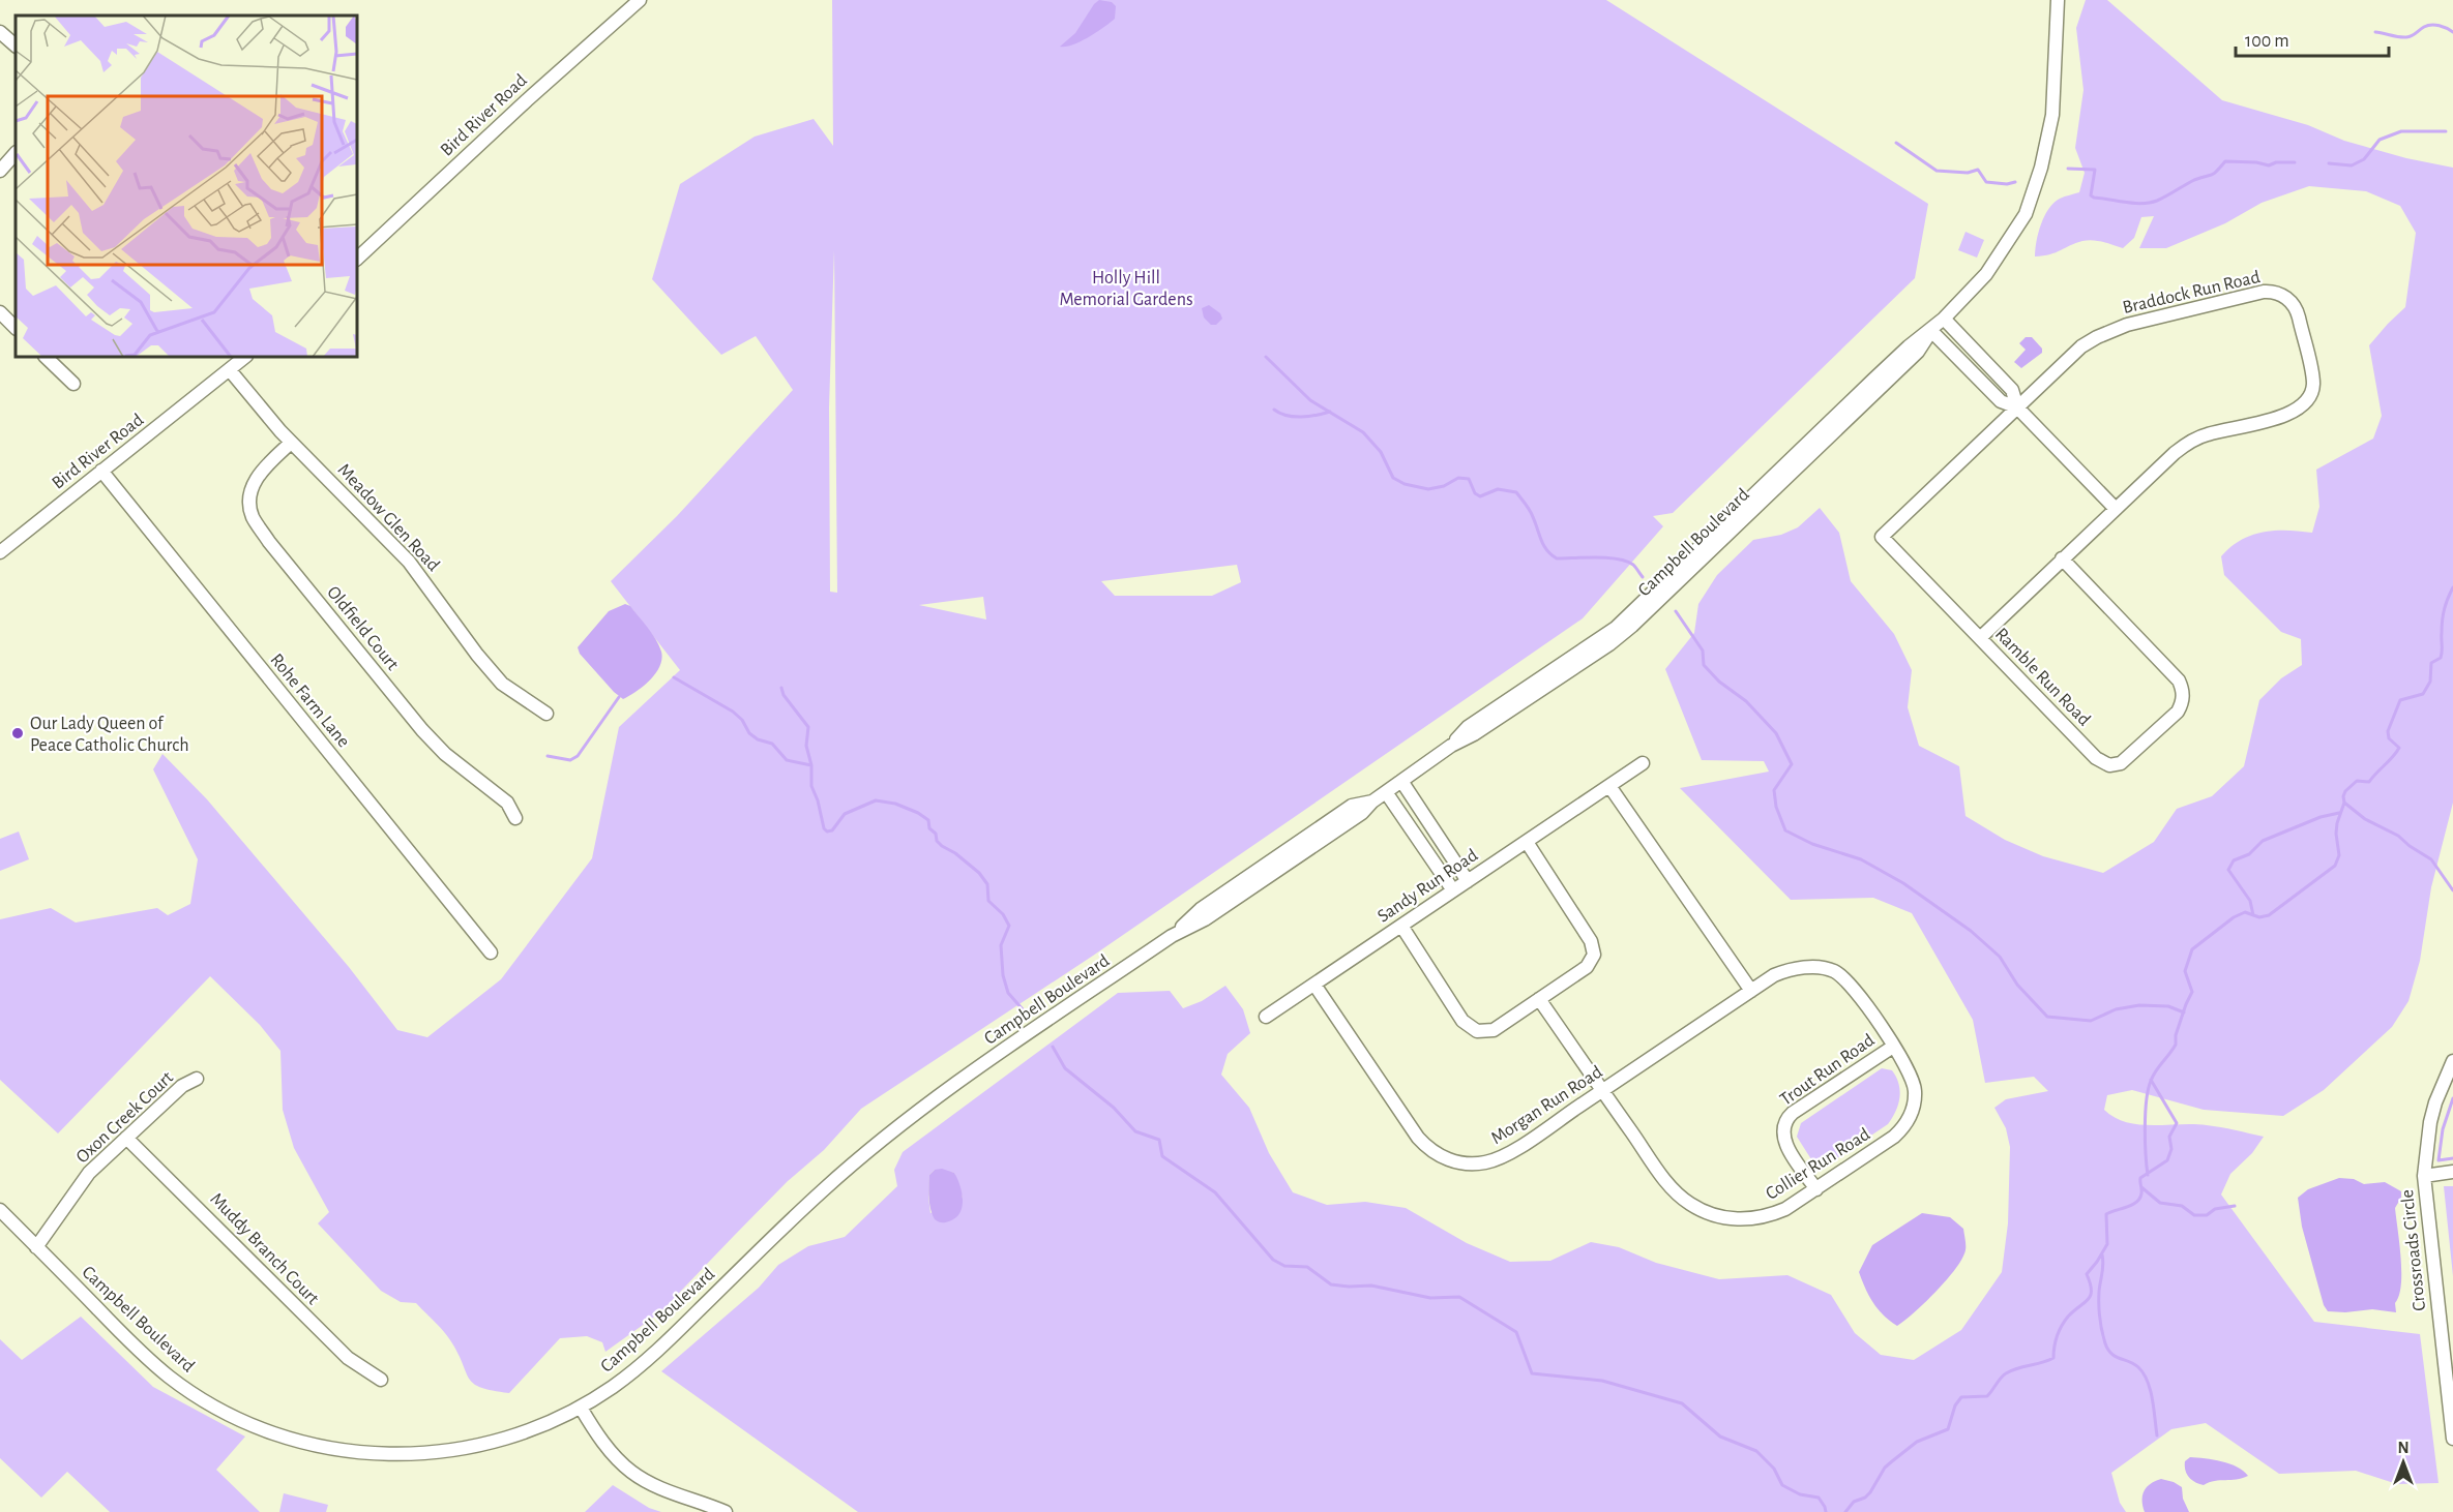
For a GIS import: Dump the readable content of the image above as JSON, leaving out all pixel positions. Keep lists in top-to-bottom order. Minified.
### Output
{"streets":{"street":["Bird River Road","Braddock Run Road","Meadow Glen Road","Campbell Boulevard","Oldfield Court","Ramble Run Road","Rohe Farm Lane","Sandy Run Road","Trout Run Road","Morgan Run Road","Oxon Creek Court","Collier Run Road","Muddy Branch Court","Crossroads Circle"]},"crossings":[["Bird River Road","Meadow Glen Road"],["Bird River Road","Rohe Farm Lane"],["Braddock Run Road","Ramble Run Road"],["Meadow Glen Road","Oldfield Court"],["Campbell Boulevard","Oxon Creek Court"],["Sandy Run Road","Morgan Run Road"],["Trout Run Road","Collier Run Road"],["Morgan Run Road","Collier Run Road"],["Oxon Creek Court","Muddy Branch Court"]],"parks":["Holly Hill Memorial Gardens"],"places":["Our Lady Queen of Peace Catholic Church"],"scale_bar":"100 m","north":"top"}
